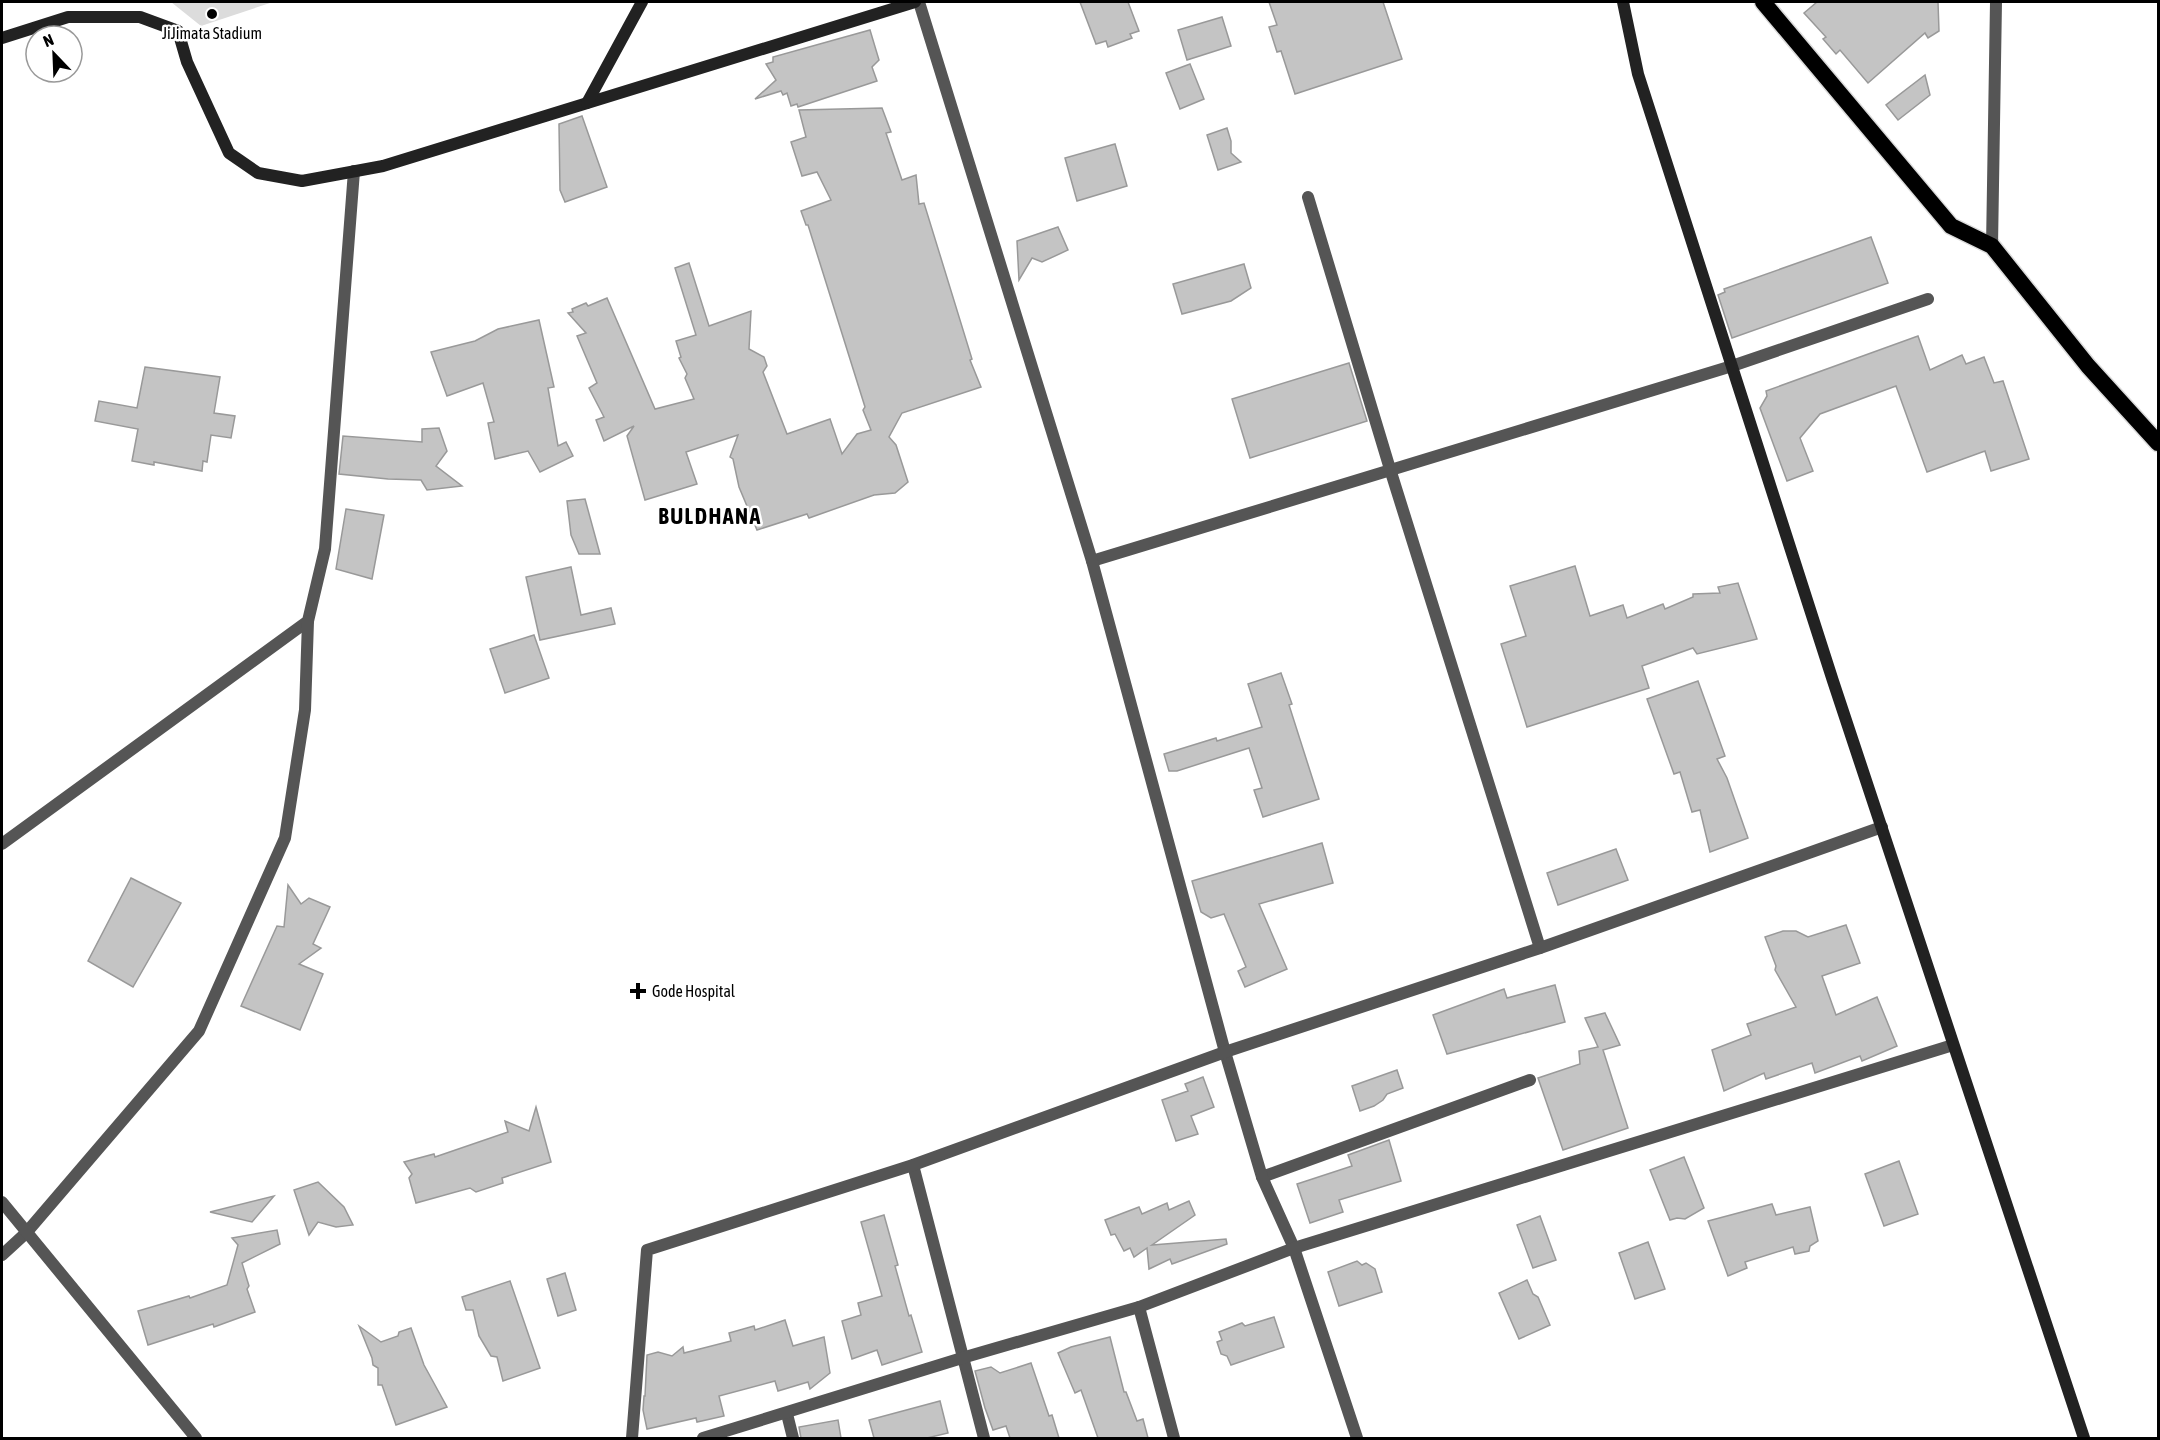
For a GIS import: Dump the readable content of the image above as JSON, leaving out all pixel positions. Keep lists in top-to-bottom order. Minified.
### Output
{"districts":["BULDHANA"],"places":{"other":["JiJimata Stadium"],"health":["Gode Hospital"]},"north":"top left"}
